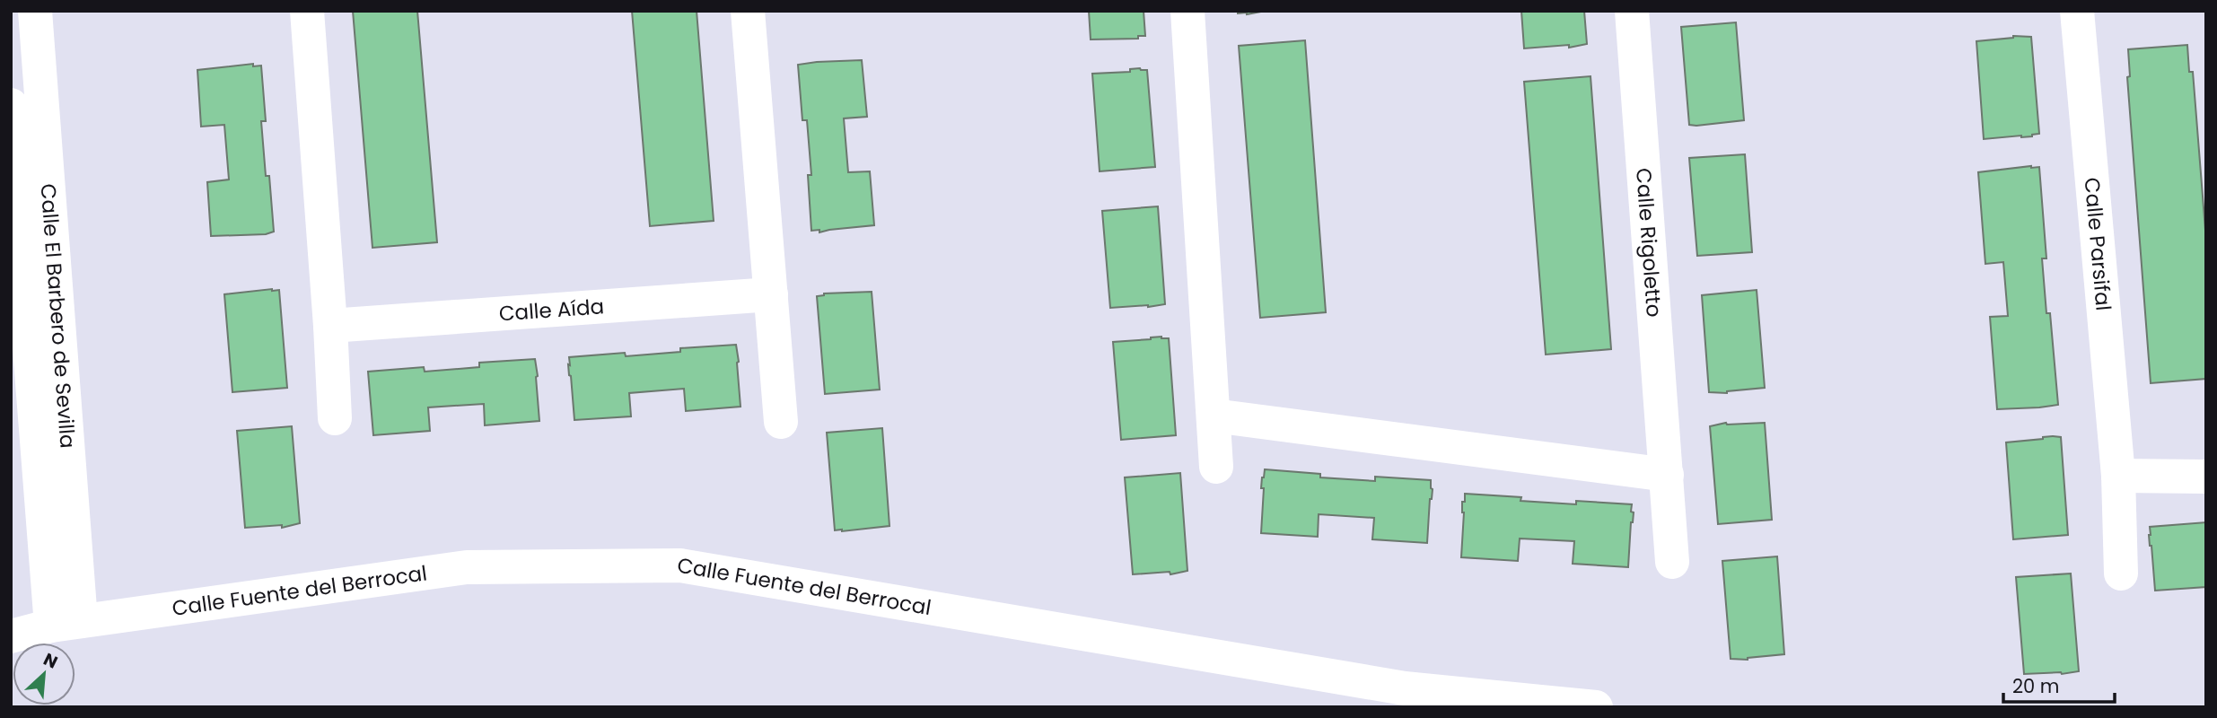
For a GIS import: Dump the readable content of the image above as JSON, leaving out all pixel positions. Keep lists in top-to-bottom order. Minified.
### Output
{"streets":{"street":["Calle Rigoletto","Calle Parsifal","Calle Aída","Calle El Barbero de Sevilla","Calle Fuente del Berrocal"]},"crossings":[["Calle El Barbero de Sevilla","Calle Fuente del Berrocal"]],"scale_bar":"20 m","north":"top right"}
